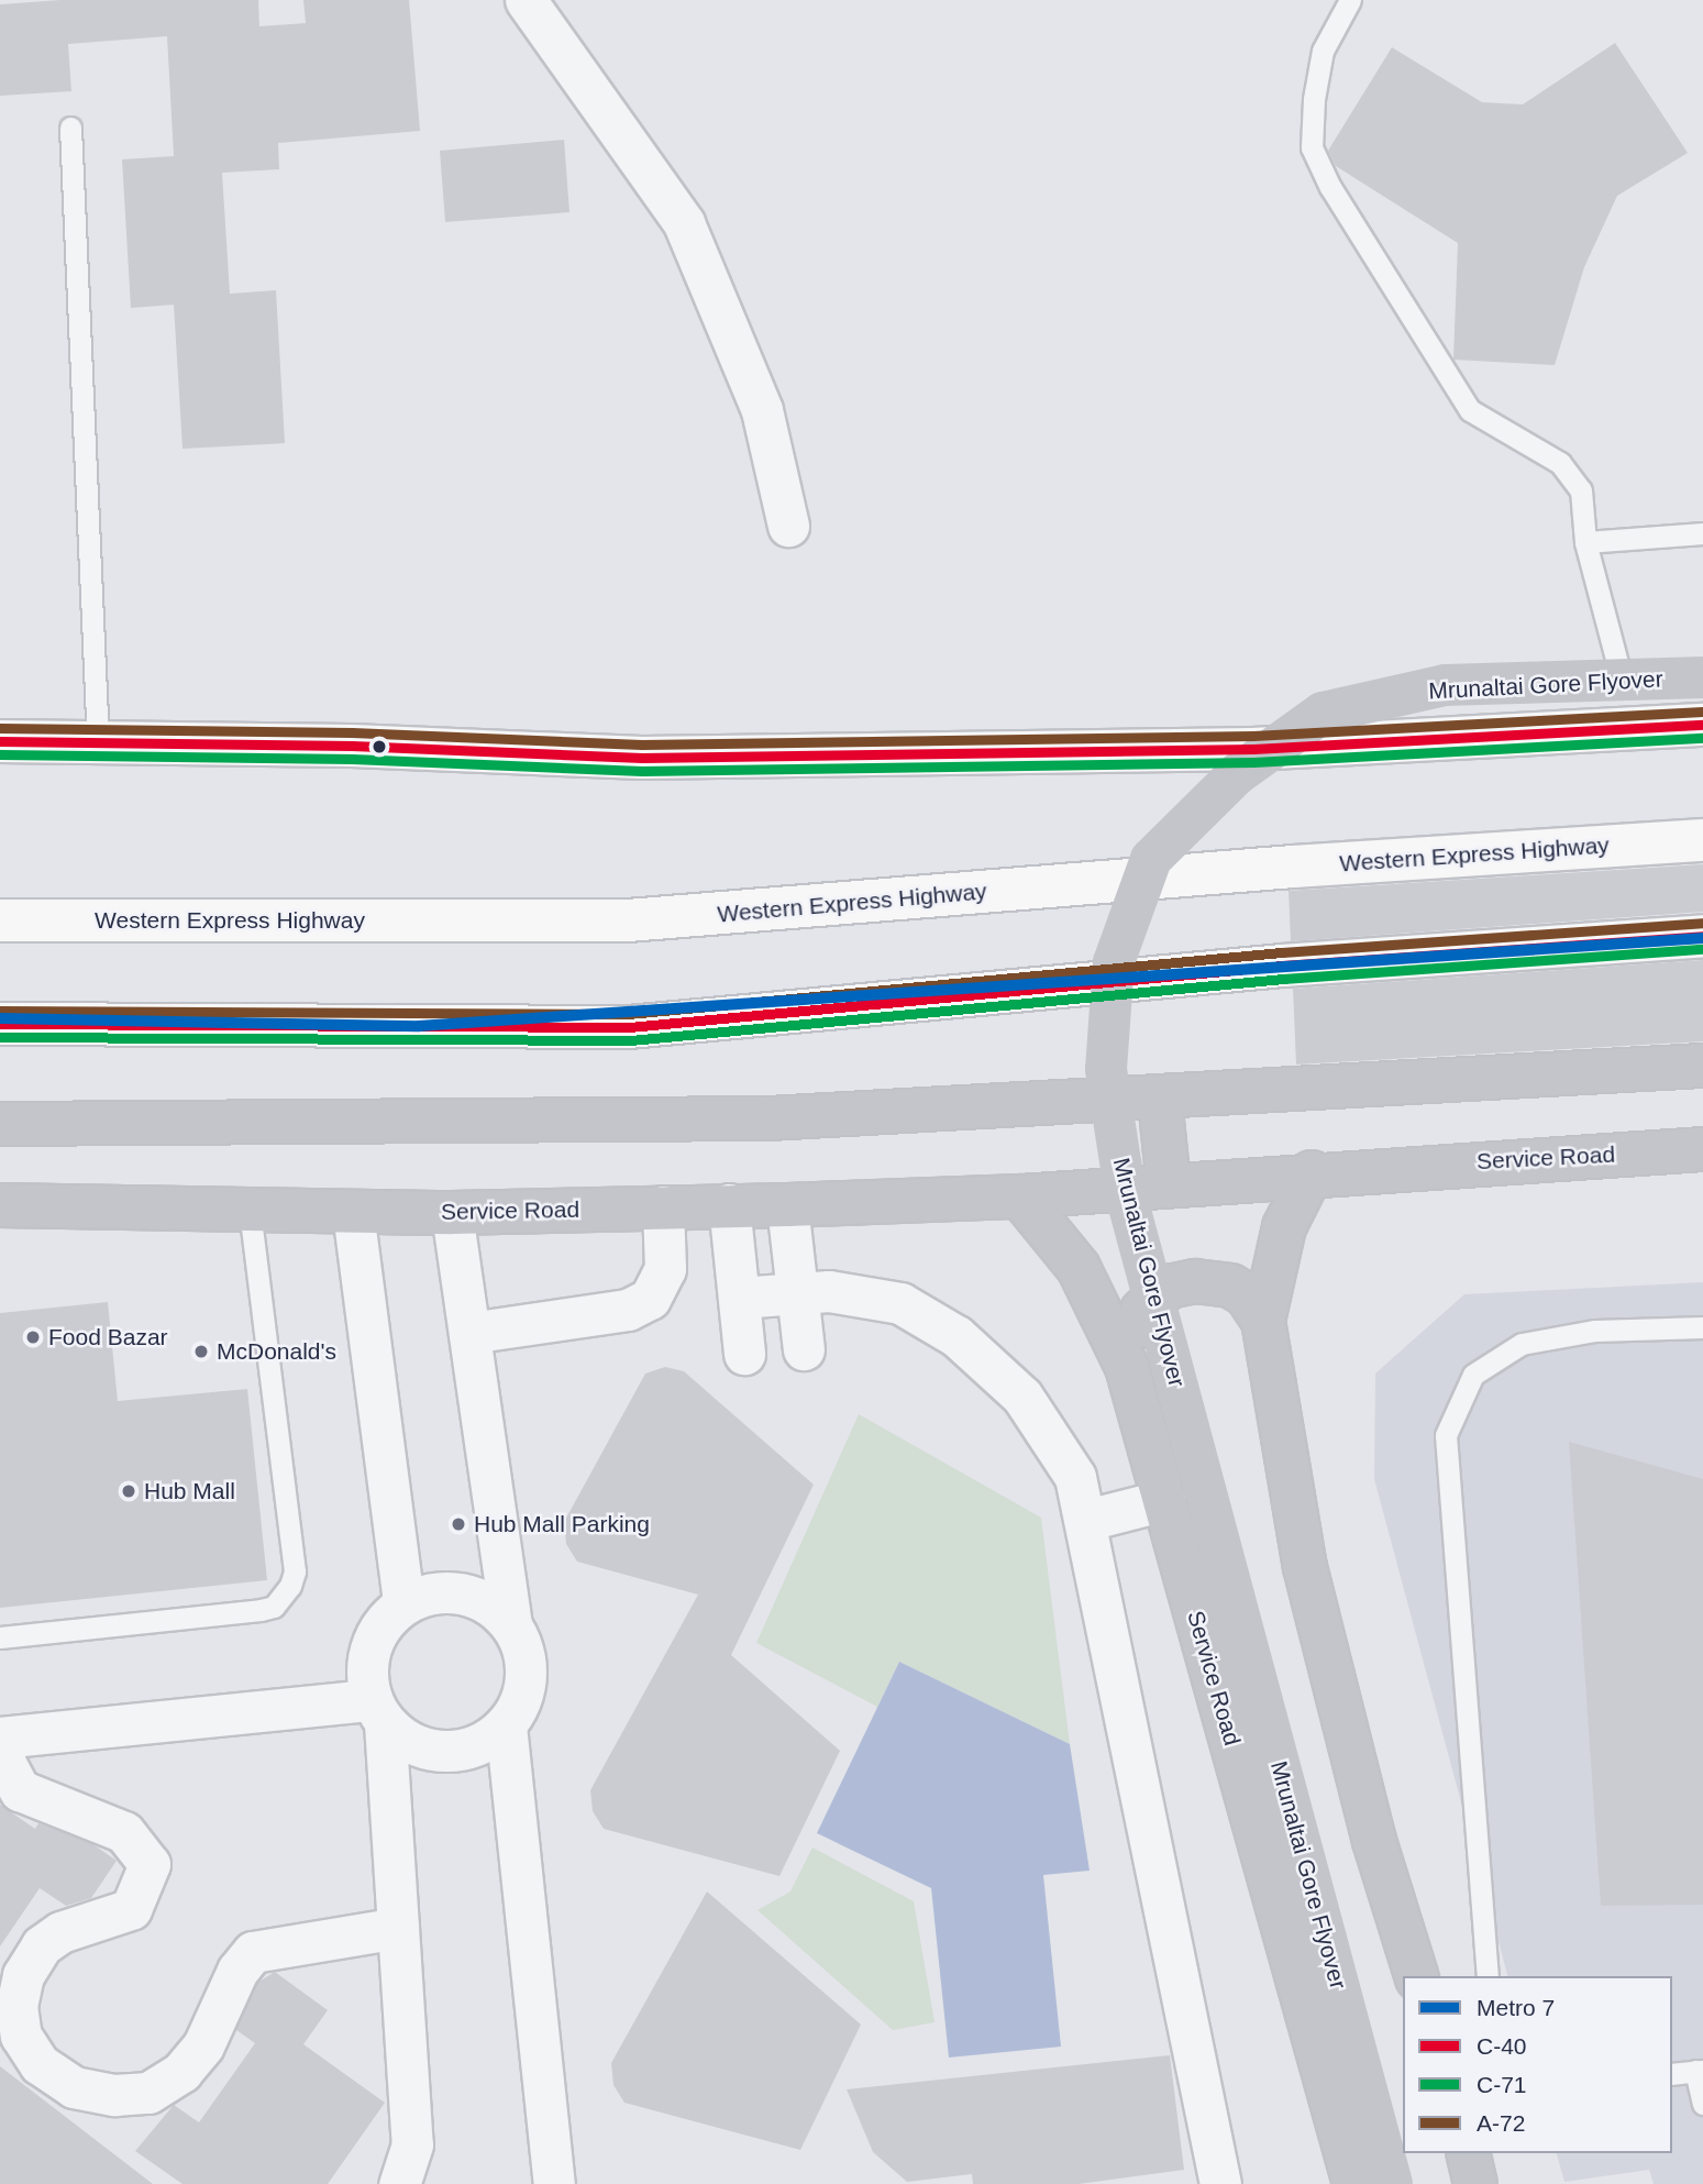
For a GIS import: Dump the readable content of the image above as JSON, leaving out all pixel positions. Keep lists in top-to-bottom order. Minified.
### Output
{"streets":{"highway":["Western Express Highway"],"main road":["Mrunaltai Gore Flyover","Service Road"]},"places":["Food Bazar","McDonald's","Hub Mall","Hub Mall Parking"],"lines":["transit line A-72","transit line C-40","transit line C-71","metro line 7"],"legend":["Metro 7","C-40","C-71","A-72"]}
